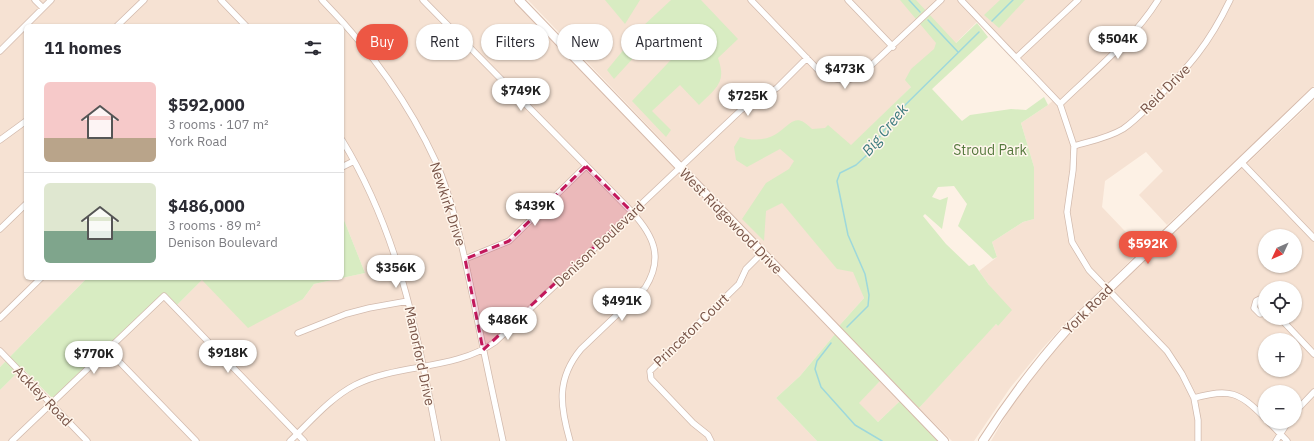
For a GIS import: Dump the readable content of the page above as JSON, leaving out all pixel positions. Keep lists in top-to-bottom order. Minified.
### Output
{"streets":{"main road":["West Ridgewood Drive","York Road"],"street":["Reid Drive","Newkirk Drive","Denison Boulevard","Princeton Court","Manorford Drive","Ackley Road"]},"crossings":[["Newkirk Drive","Denison Boulevard"],["West Ridgewood Drive","Denison Boulevard"],["West Ridgewood Drive","Princeton Court"],["Denison Boulevard","Manorford Drive"]],"water":["Big Creek"],"parks":["Stroud Park"],"north":"bottom left","page":{"chip":["Buy","Rent","Filters","New","Apartment"],"heading":"11 homes","price":["$504K","$473K","$749K","$725K","$439K","$592K","$356K","$491K","$486K","$918K","$770K"],"list":[{"name":"$592,000","note":"3 rooms · 107 m² · York Road"},{"name":"$486,000","note":"3 rooms · 89 m² · Denison Boulevard"}],"map_buttons":["+","−"]}}
